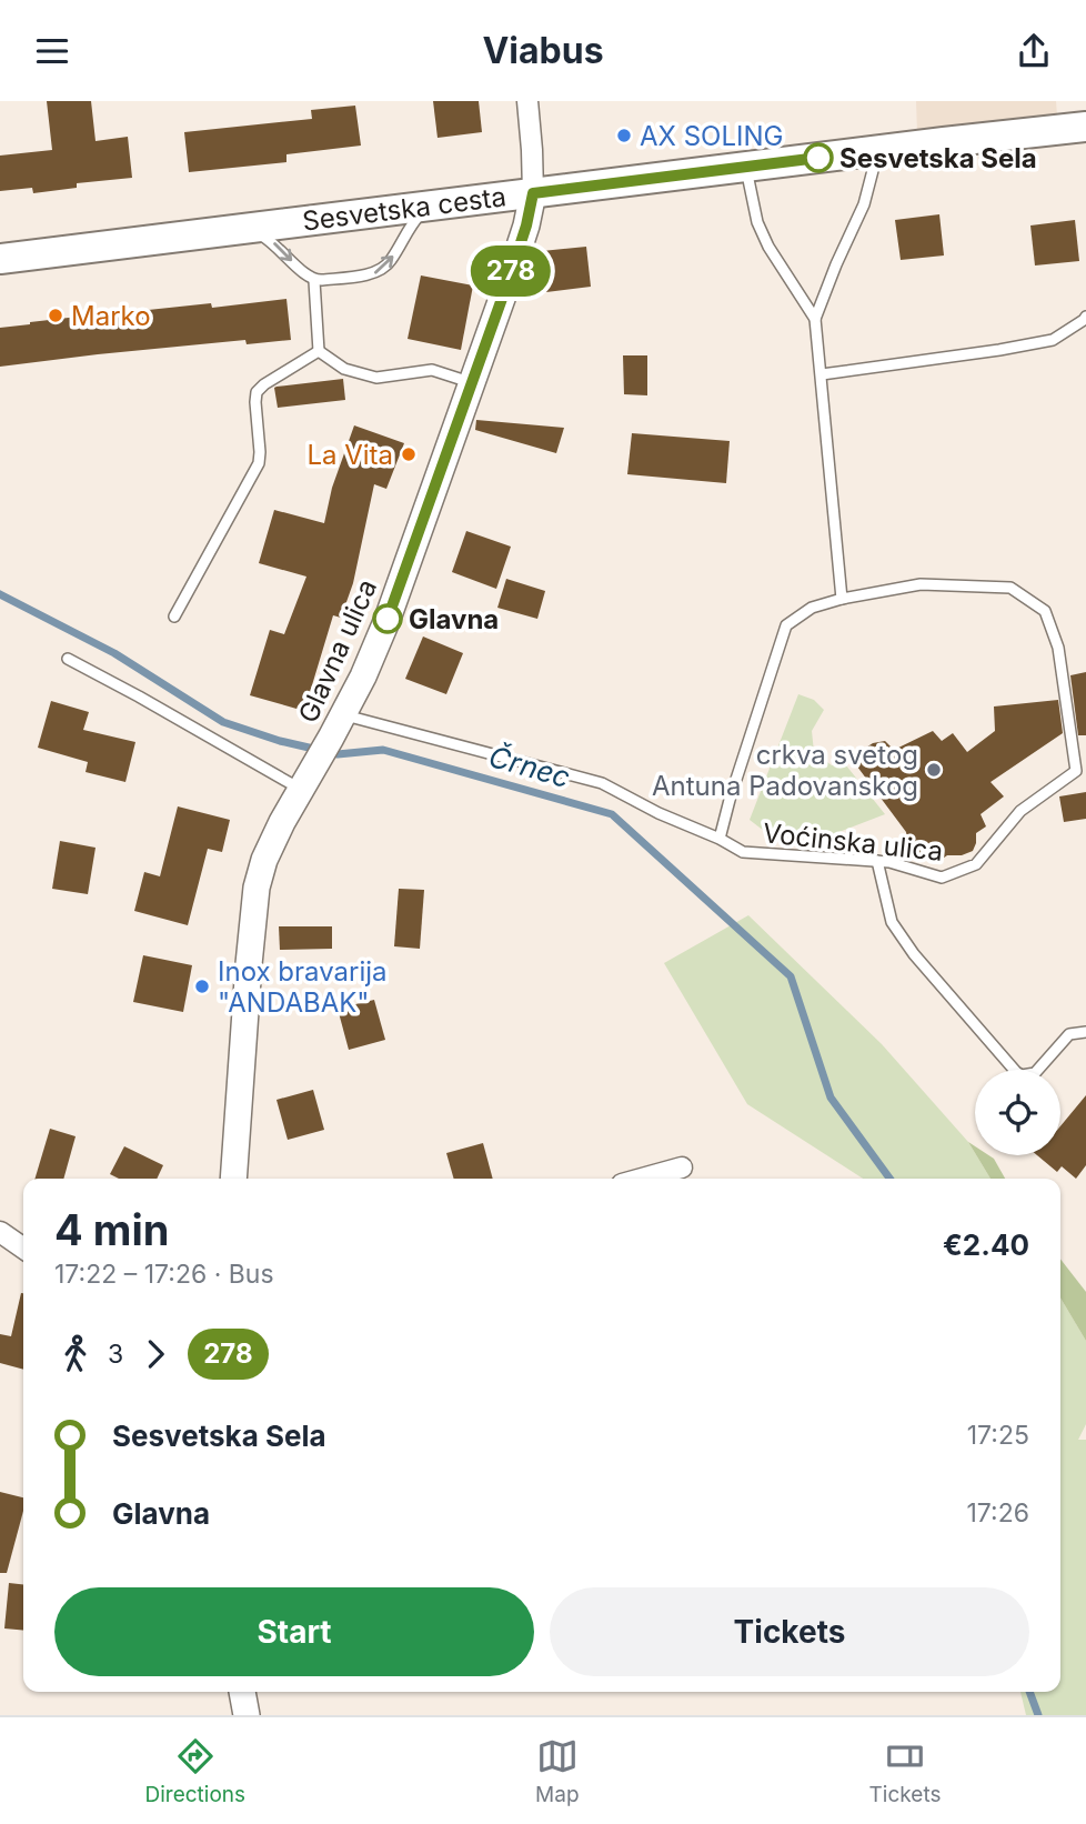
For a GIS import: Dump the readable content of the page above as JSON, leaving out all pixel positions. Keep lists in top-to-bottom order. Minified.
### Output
{"streets":{"main road":["Sesvetska cesta"],"street":["Glavna ulica"],"lane":["Voćinska ulica"]},"crossings":[["Sesvetska cesta","Glavna ulica"],["Glavna ulica","Voćinska ulica"]],"water":["Črnec"],"places":["AX SOLING","Sesvetska Sela","Marko","La Vita","Glavna","crkva svetog Antuna Padovanskog","Inox bravarija \"ANDABAK\""],"lines":["bus line 278"],"page":{"header":"Viabus","on_map":"278","heading":["4 min","17:22 – 17:26 · Bus","€2.40"],"legs":["3","278"],"list":[{"name":"Sesvetska Sela","value":"17:25"},{"name":"Glavna","value":"17:26"}],"buttons":["Start","Tickets"],"tabs":["Directions","Map","Tickets"]}}
